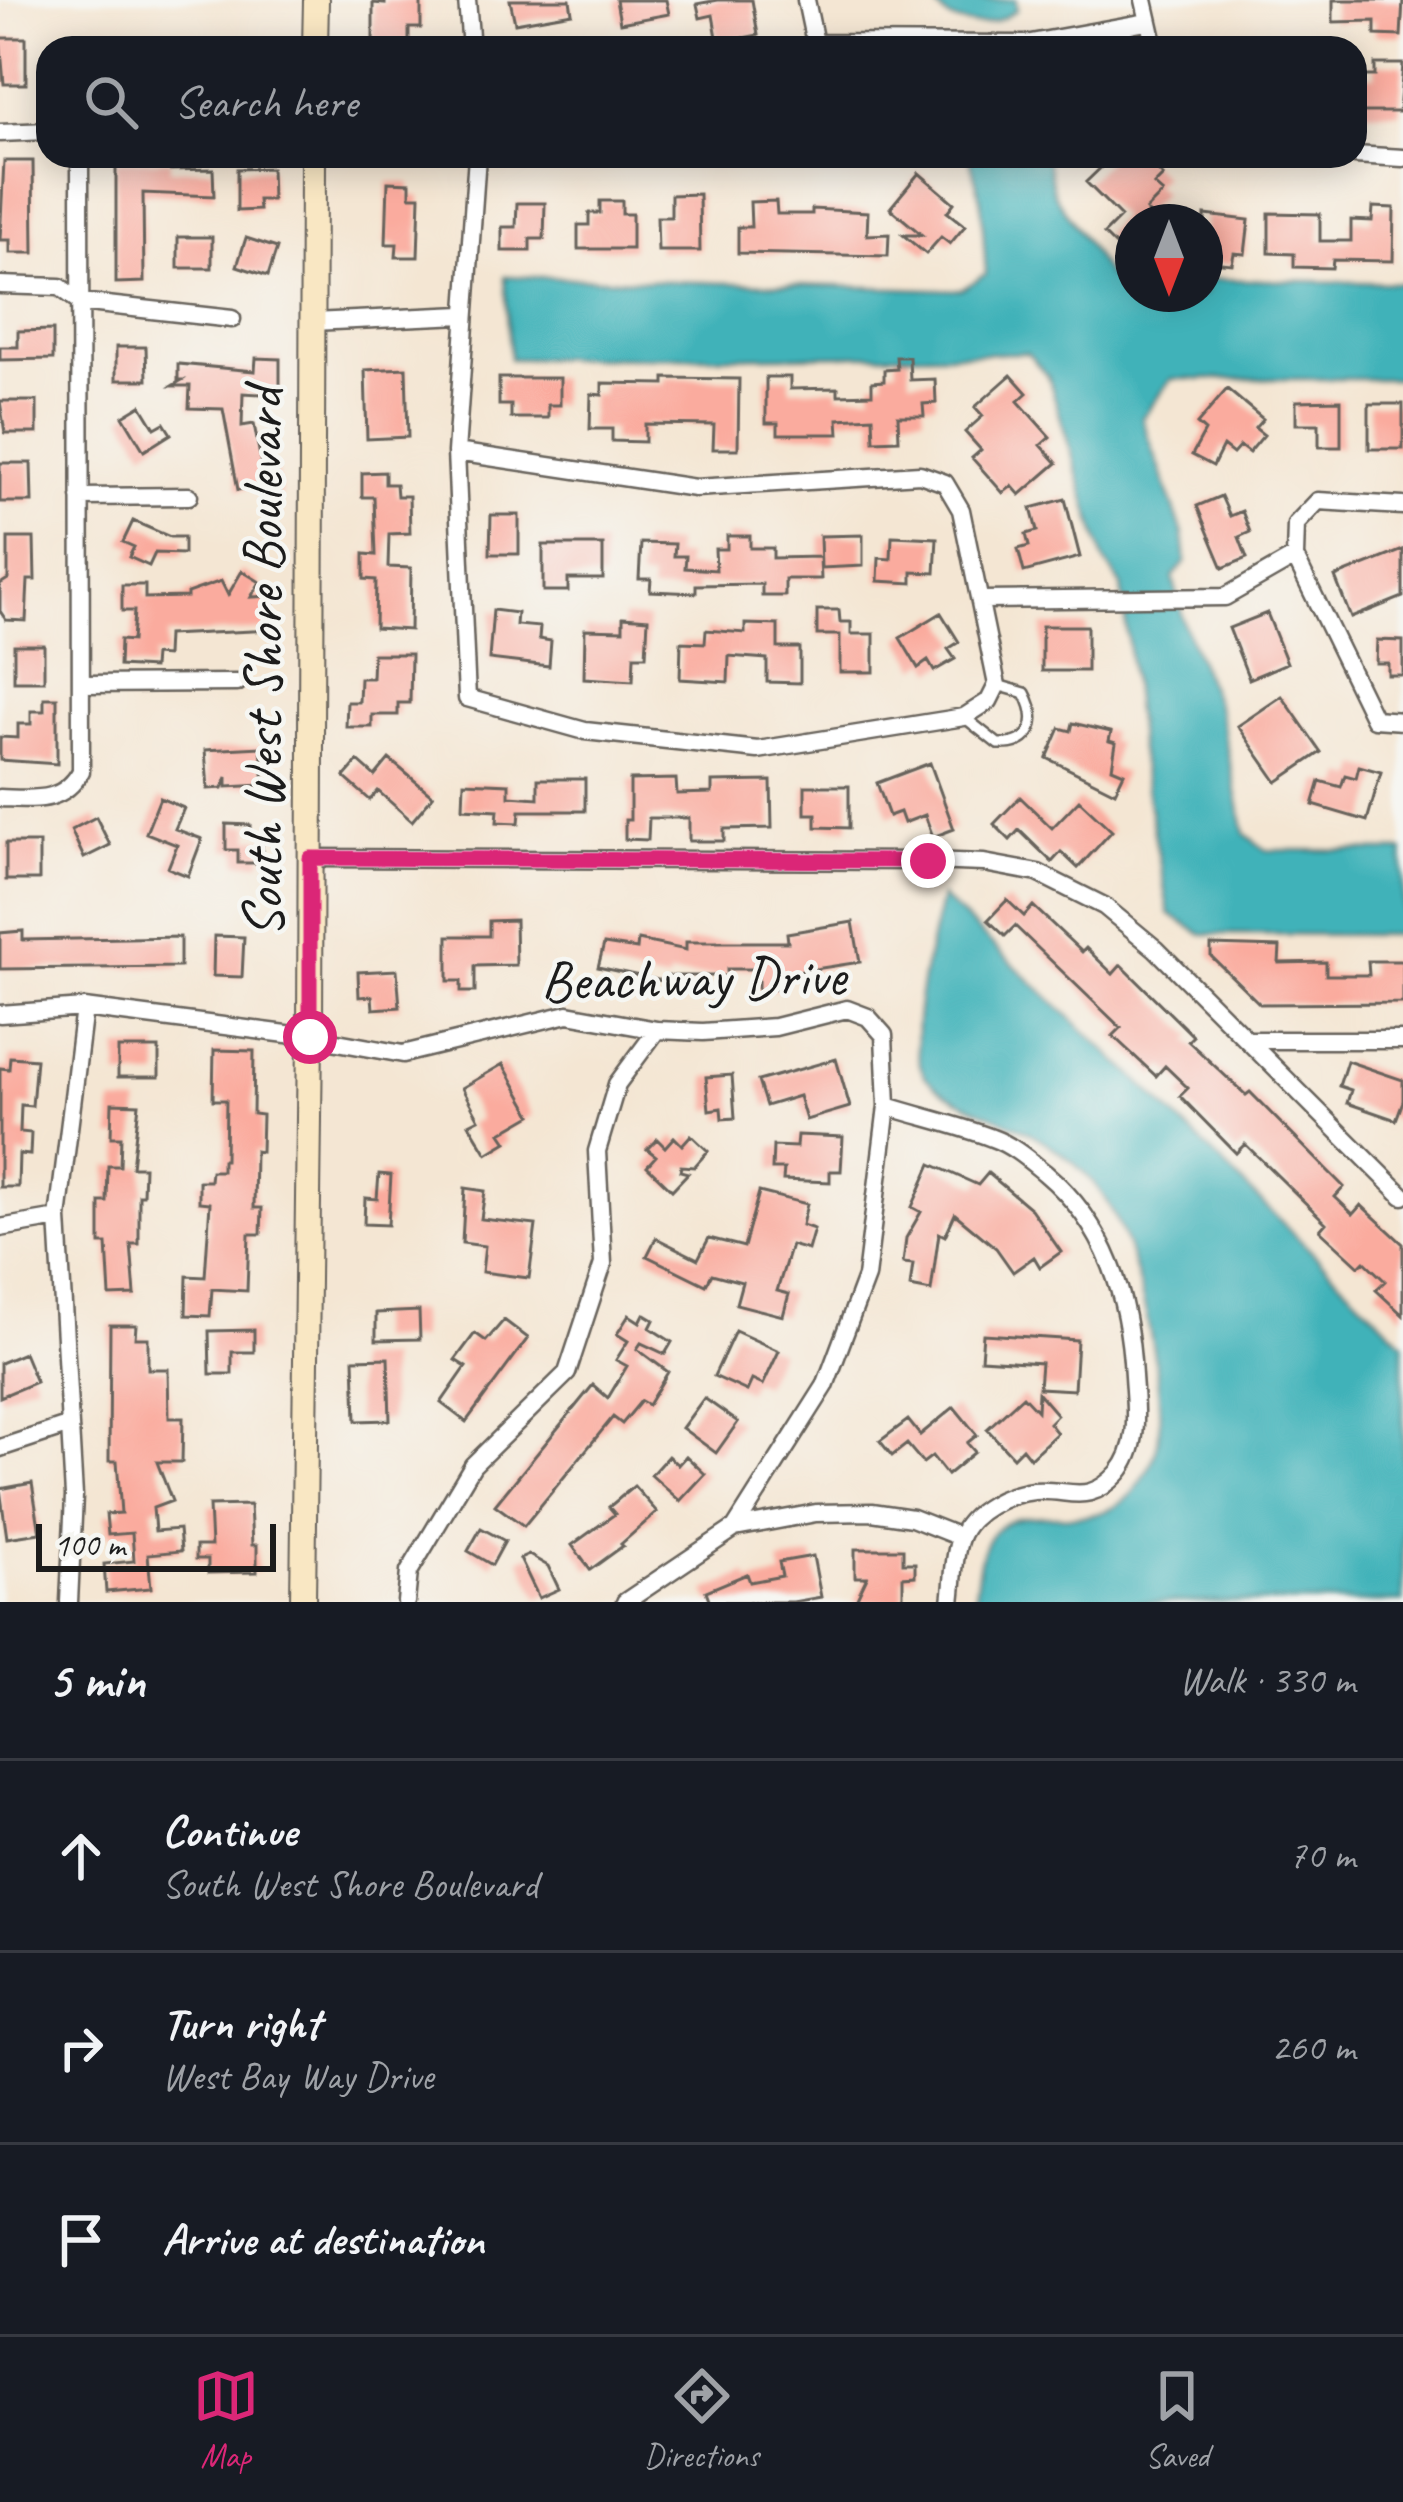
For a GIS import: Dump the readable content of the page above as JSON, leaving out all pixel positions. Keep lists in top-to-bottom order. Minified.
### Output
{"streets":{"street":["South West Shore Boulevard","Beachway Drive"]},"crossings":[["South West Shore Boulevard","Beachway Drive"]],"scale_bar":"100 m","north":"bottom","page":{"search":"Search here","scale":"100 m","heading":["5 min","Walk · 330 m"],"list":[["Continue","South West Shore Boulevard","70 m"],["Turn right","West Bay Way Drive","260 m"],"Arrive at destination"],"nav":["Map","Directions","Saved"]}}
